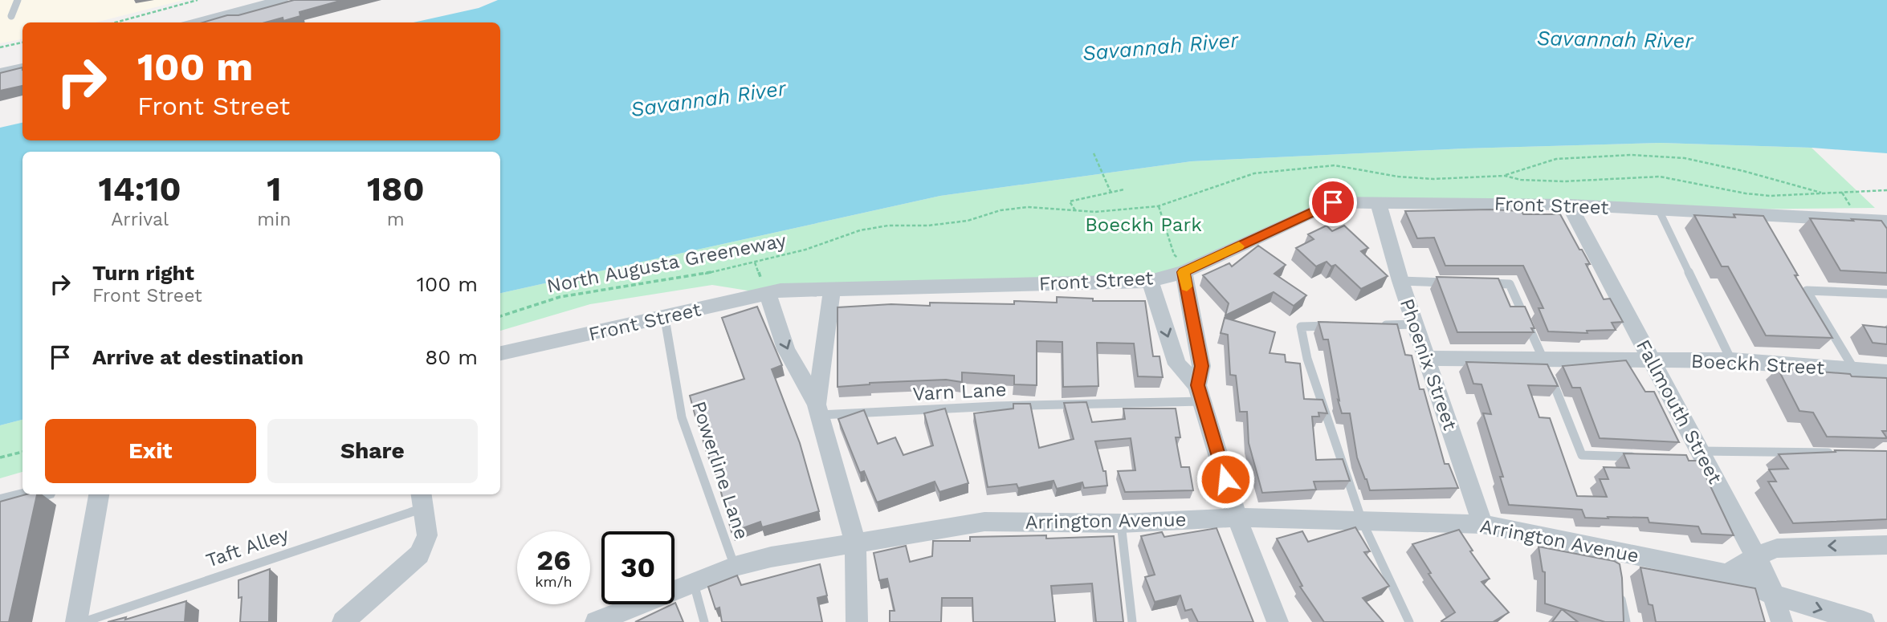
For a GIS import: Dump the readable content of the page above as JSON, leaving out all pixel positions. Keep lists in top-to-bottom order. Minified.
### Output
{"streets":{"street":["Front Street","Phoenix Street","Boeckh Street","Fallmouth Street","Arrington Avenue"],"lane":["Varn Lane","Powerline Lane","Taft Alley"],"path":["North Augusta Greeneway"]},"crossings":[["Front Street","Phoenix Street"],["Front Street","Fallmouth Street"],["Front Street","Powerline Lane"],["Phoenix Street","Boeckh Street"],["Phoenix Street","Arrington Avenue"],["Boeckh Street","Fallmouth Street"],["Fallmouth Street","Arrington Avenue"],["Powerline Lane","Arrington Avenue"]],"water":["Savannah River"],"parks":["Boeckh Park"],"page":{"turn":["100 m","Front Street"],"eta":["14:10","Arrival","1","min","180","m"],"list":[{"name":"Turn right","note":"Front Street","value":"100 m"},{"name":"Arrive at destination","value":"80 m"}],"buttons":["Exit","Share"],"speed":"26 km/h","limit":"30"}}
